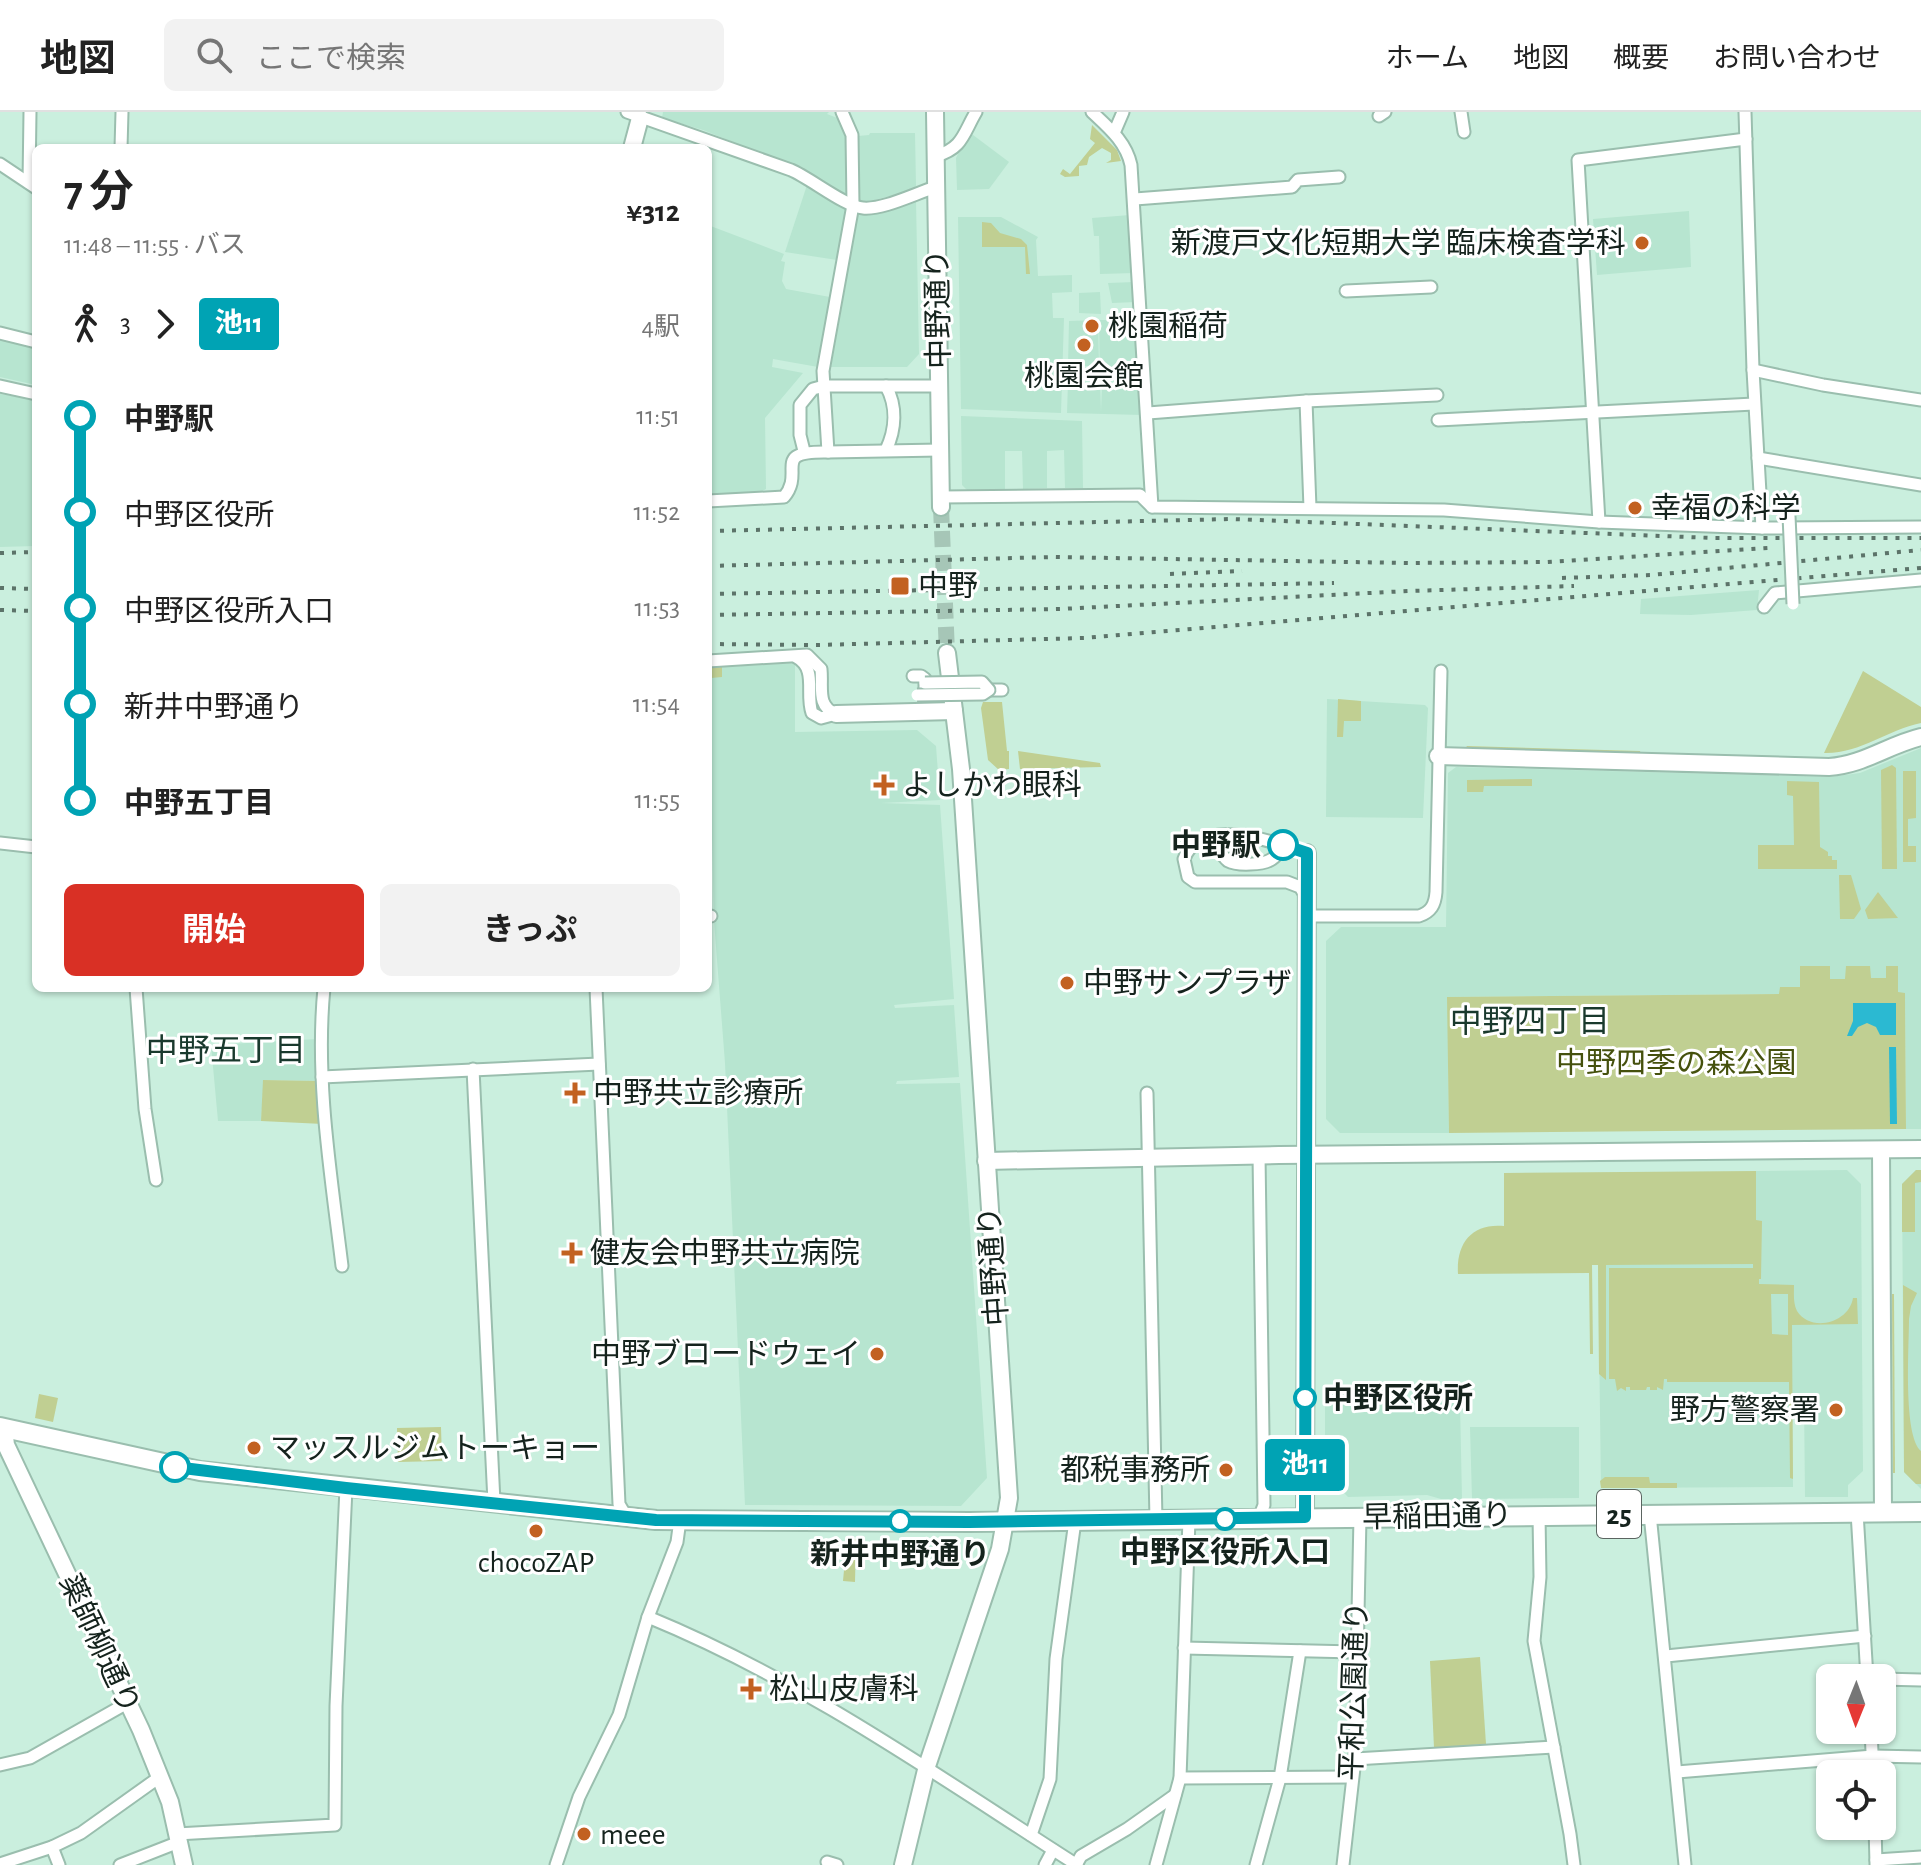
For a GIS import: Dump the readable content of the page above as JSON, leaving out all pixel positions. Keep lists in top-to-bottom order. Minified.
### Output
{"streets":{"main road":["25","早稲田通り"],"street":["中野通り","薬師柳通り","平和公園通り"]},"crossings":[["中野通り","早稲田通り"],["早稲田通り","薬師柳通り"],["早稲田通り","平和公園通り"]],"districts":["中野四丁目","中野五丁目"],"parks":["中野四季の森公園"],"places":{"other":["新渡戸文化短期大学 臨床検査学科","桃園稲荷","桃園会館","幸福の科学","中野駅","中野サンプラザ","中野ブロードウェイ","中野区役所","野方警察署","マッスルジムトーキョー","都税事務所","中野区役所入口","新井中野通り","chocoZAP","meee"],"transit":["中野"],"health":["よしかわ眼科","中野共立診療所","健友会中野共立病院","松山皮膚科"]},"lines":["bus line 池11"],"north":"bottom","page":{"header":"地図","search":"ここで検索","nav":["ホーム","地図","概要","お問い合わせ"],"on_map":"池11","heading":["7 分","11:48 – 11:55 · バス","¥312"],"legs":["3","池11","4駅"],"list":[{"name":"中野駅","value":"11:51"},{"name":"中野区役所","value":"11:52"},{"name":"中野区役所入口","value":"11:53"},{"name":"新井中野通り","value":"11:54"},{"name":"中野五丁目","value":"11:55"}],"buttons":["開始","きっぷ"]}}
